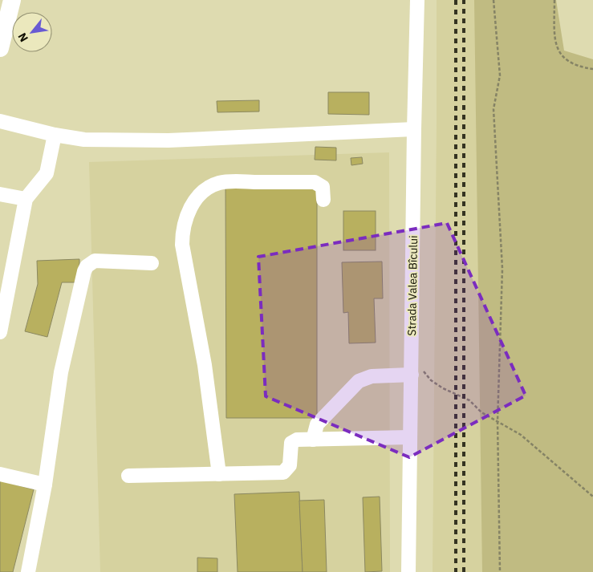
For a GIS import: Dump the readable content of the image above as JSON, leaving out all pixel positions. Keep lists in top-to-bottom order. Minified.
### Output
{"streets":{"street":["Strada Valea Bîcului"]},"north":"bottom left"}
